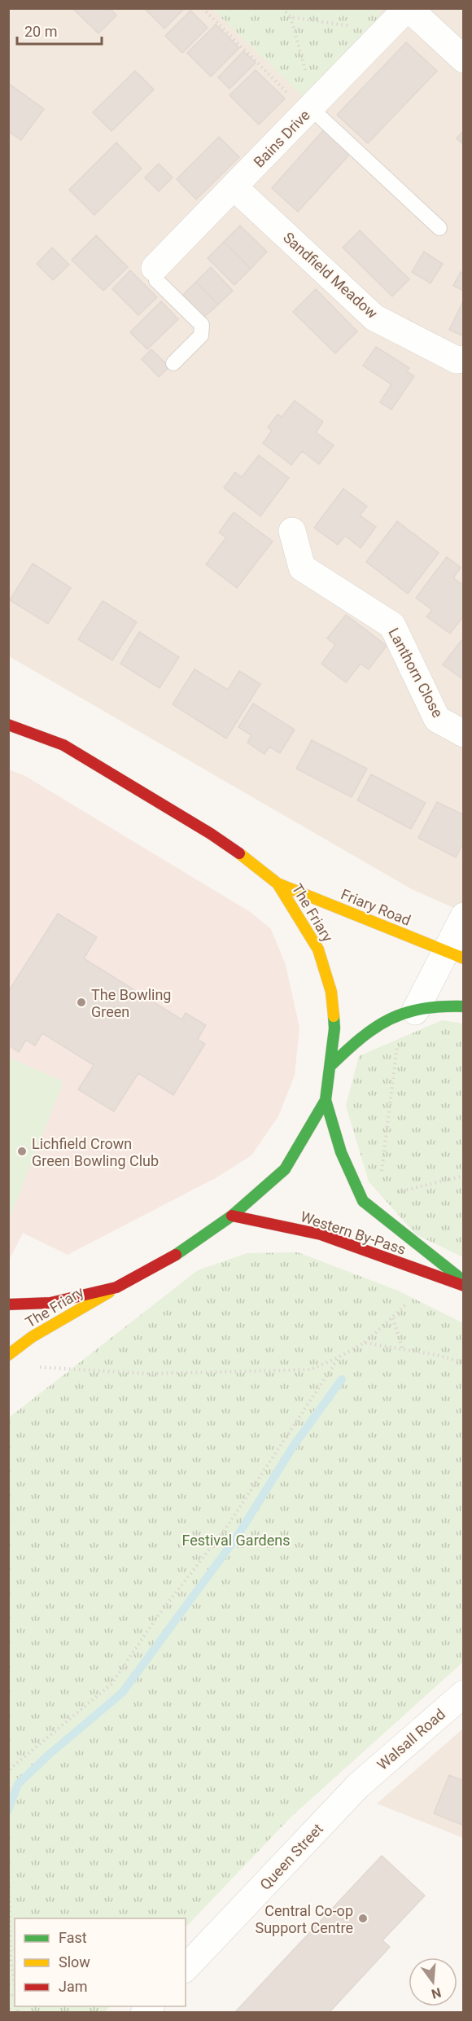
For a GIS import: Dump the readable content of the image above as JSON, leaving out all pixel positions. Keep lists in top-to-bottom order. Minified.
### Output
{"streets":{"main road":["Friary Road","The Friary","Western By-Pass"],"street":["Bains Drive","Sandfield Meadow","Lanthorn Close","Walsall Road","Queen Street"]},"crossings":[["Bains Drive","Sandfield Meadow"],["Friary Road","The Friary"],["The Friary","Western By-Pass"],["Walsall Road","Queen Street"]],"parks":["Festival Gardens"],"places":["The Bowling Green","Lichfield Crown Green Bowling Club","Central Co-op Support Centre"],"legend":["Fast","Slow","Jam"],"scale_bar":"20 m","north":"bottom"}
